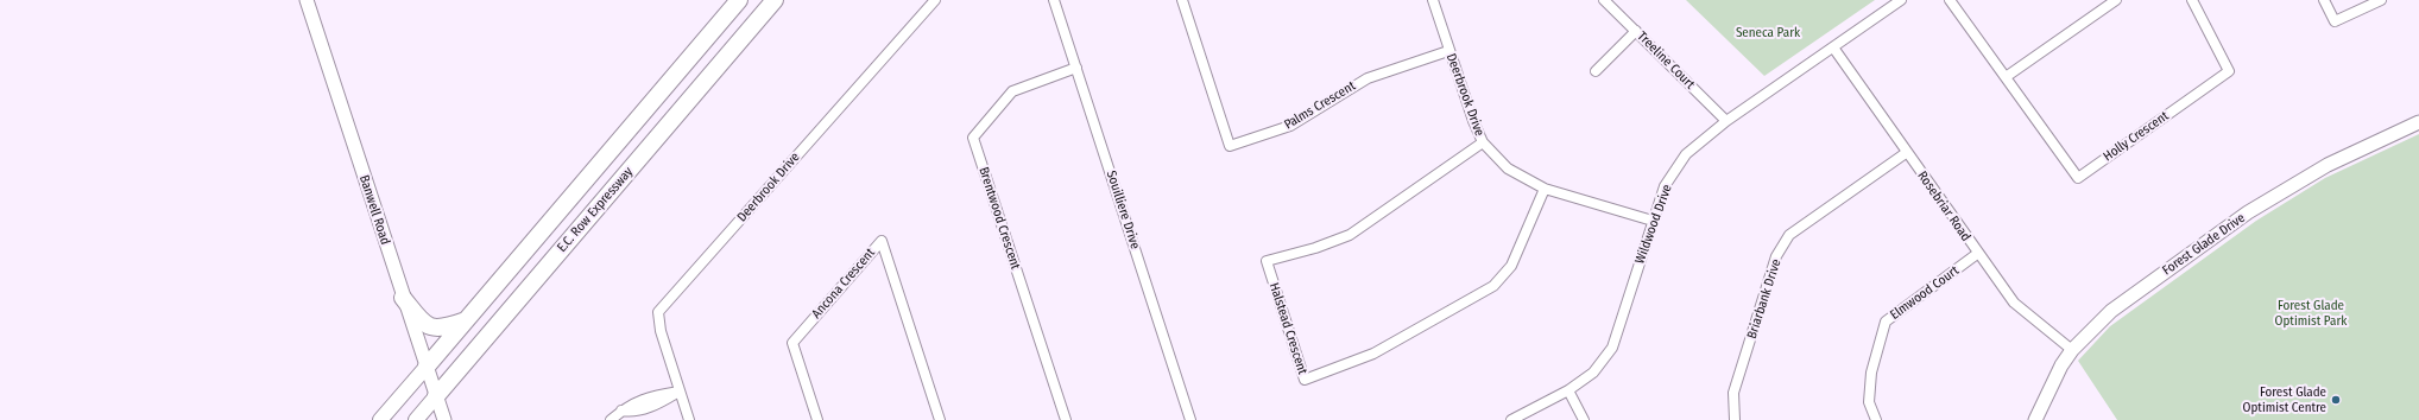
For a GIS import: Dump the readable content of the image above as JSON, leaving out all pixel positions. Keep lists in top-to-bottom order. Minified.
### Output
{"streets":{"highway":["E.C. Row Expressway"],"street":["Treeline Court","Deerbrook Drive","Palms Crescent","Holly Crescent","Rosebriar Road","Banwell Road","Souilliere Drive","Brentwood Crescent","Wildwood Drive","Forest Glade Drive","Ancona Crescent","Elmwood Court","Briarbank Drive","Halstead Crescent"]},"crossings":[["Treeline Court","Wildwood Drive"],["Deerbrook Drive","Palms Crescent"],["Deerbrook Drive","Wildwood Drive"],["Deerbrook Drive","Halstead Crescent"],["Rosebriar Road","Wildwood Drive"],["Rosebriar Road","Forest Glade Drive"],["Rosebriar Road","Elmwood Court"],["Rosebriar Road","Briarbank Drive"],["Banwell Road","E.C. Row Expressway"],["Souilliere Drive","Brentwood Crescent"]],"parks":["Seneca Park","Forest Glade Optimist Park"],"places":["Forest Glade Optimist Centre"]}
